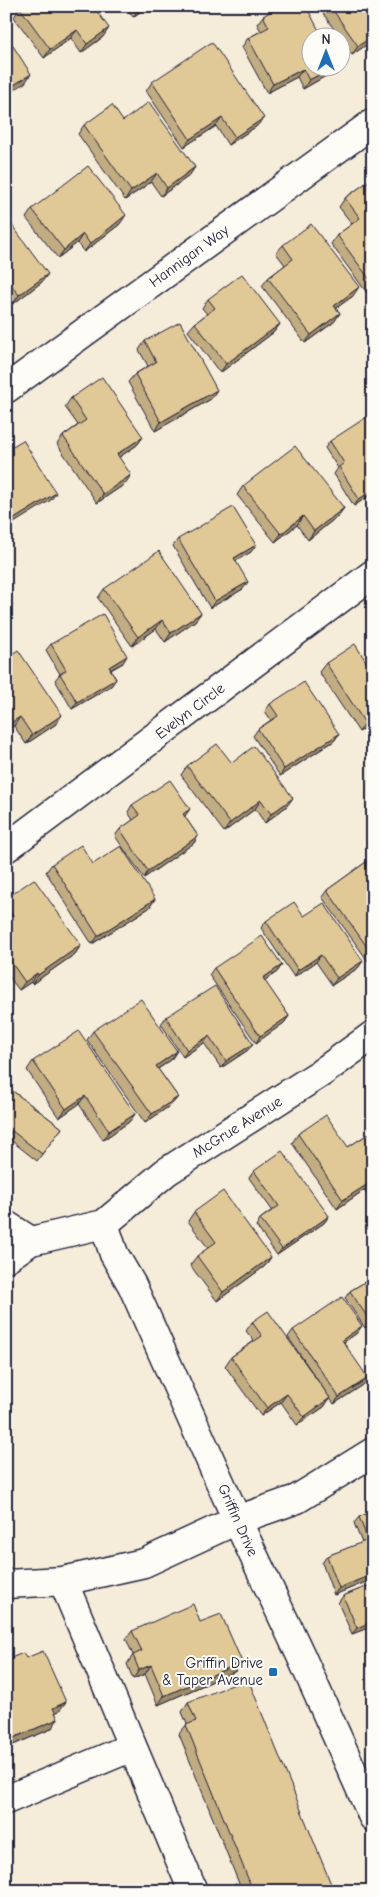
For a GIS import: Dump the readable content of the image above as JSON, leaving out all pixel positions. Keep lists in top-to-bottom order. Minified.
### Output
{"streets":{"street":["Hannigan Way","Evelyn Circle","McGrue Avenue","Griffin Drive"]},"crossings":[["McGrue Avenue","Griffin Drive"]],"places":{"transit":["Griffin Drive & Taper Avenue"]},"north":"top"}
